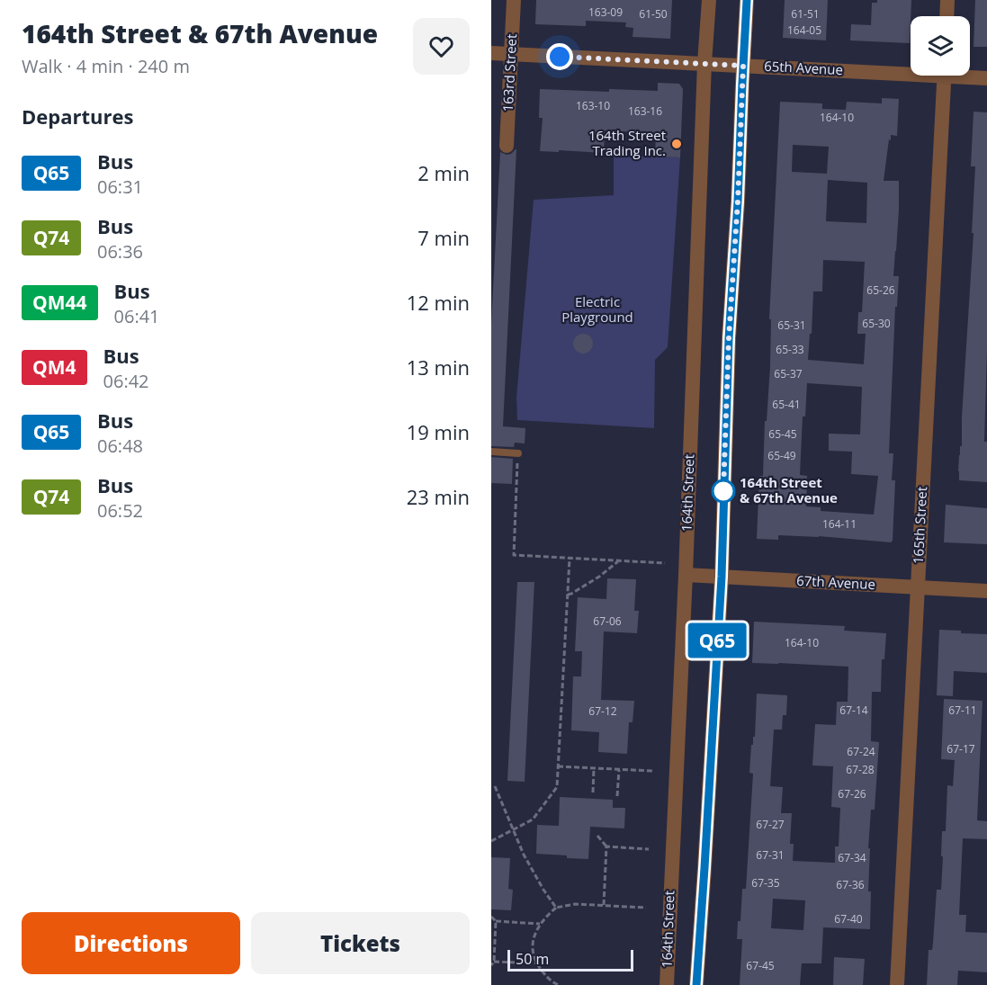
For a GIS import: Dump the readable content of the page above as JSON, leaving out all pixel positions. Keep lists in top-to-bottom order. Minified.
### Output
{"streets":{"street":["65th Avenue","163rd Street","164th Street","165th Street","67th Avenue"]},"crossings":[["65th Avenue","163rd Street"],["65th Avenue","164th Street"],["164th Street","67th Avenue"],["165th Street","67th Avenue"]],"parks":["Electric Playground"],"places":["164th Street Trading Inc.","164th Street & 67th Avenue"],"lines":["bus line Q65"],"house_numbers":["163-09","61-50","61-51","164-05","163-10","163-16","164-10","65-26","65-30","65-31","65-33","65-37","65-41","65-45","65-49","164-11","67-06","164-10","67-14","67-11","67-12","67-17","67-24","67-28","67-26","67-27","67-31","67-34","67-35","67-36","67-40","67-45"],"scale_bar":"50 m","page":{"heading":[["164th Street & 67th Avenue","Walk · 4 min · 240 m"],"Departures"],"on_map":"Q65","list":[{"mark":"Q65","name":"Bus","note":"06:31","value":"2 min"},{"mark":"Q74","name":"Bus","note":"06:36","value":"7 min"},{"mark":"QM44","name":"Bus","note":"06:41","value":"12 min"},{"mark":"QM4","name":"Bus","note":"06:42","value":"13 min"},{"mark":"Q65","name":"Bus","note":"06:48","value":"19 min"},{"mark":"Q74","name":"Bus","note":"06:52","value":"23 min"}],"buttons":["Directions","Tickets"],"scale":"50 m"}}
